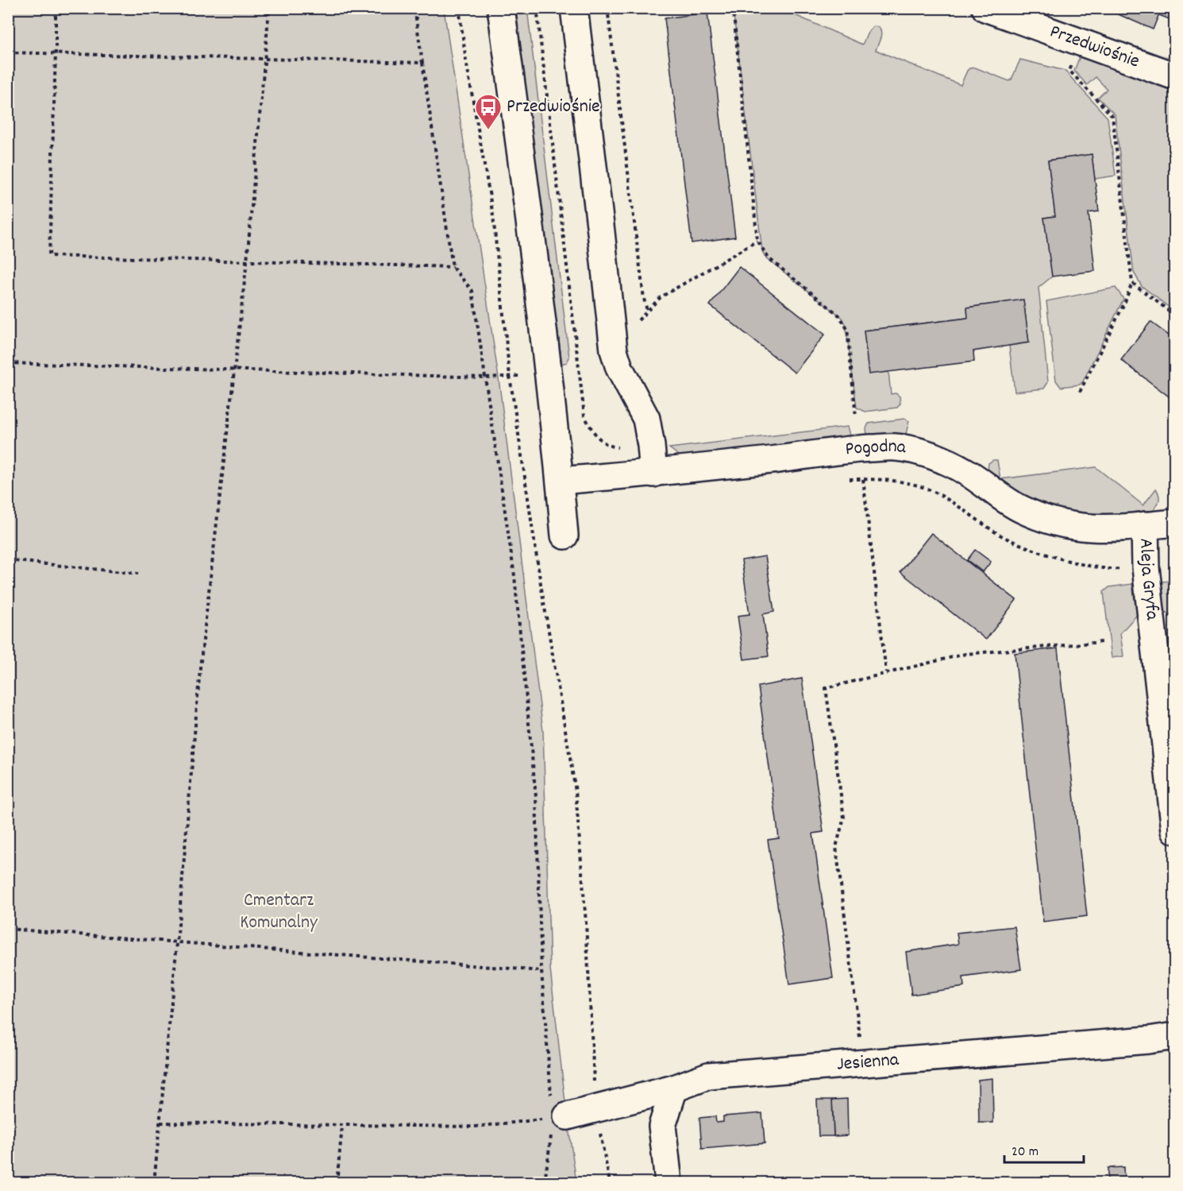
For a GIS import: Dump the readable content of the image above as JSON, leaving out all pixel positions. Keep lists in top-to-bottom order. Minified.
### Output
{"streets":{"street":["Przedwiośnie","Pogodna","Aleja Gryfa","Jesienna"]},"crossings":[["Pogodna","Aleja Gryfa"]],"parks":["Cmentarz Komunalny"],"places":{"bus stop":["Przedwiośnie"]},"scale_bar":"20 m"}
